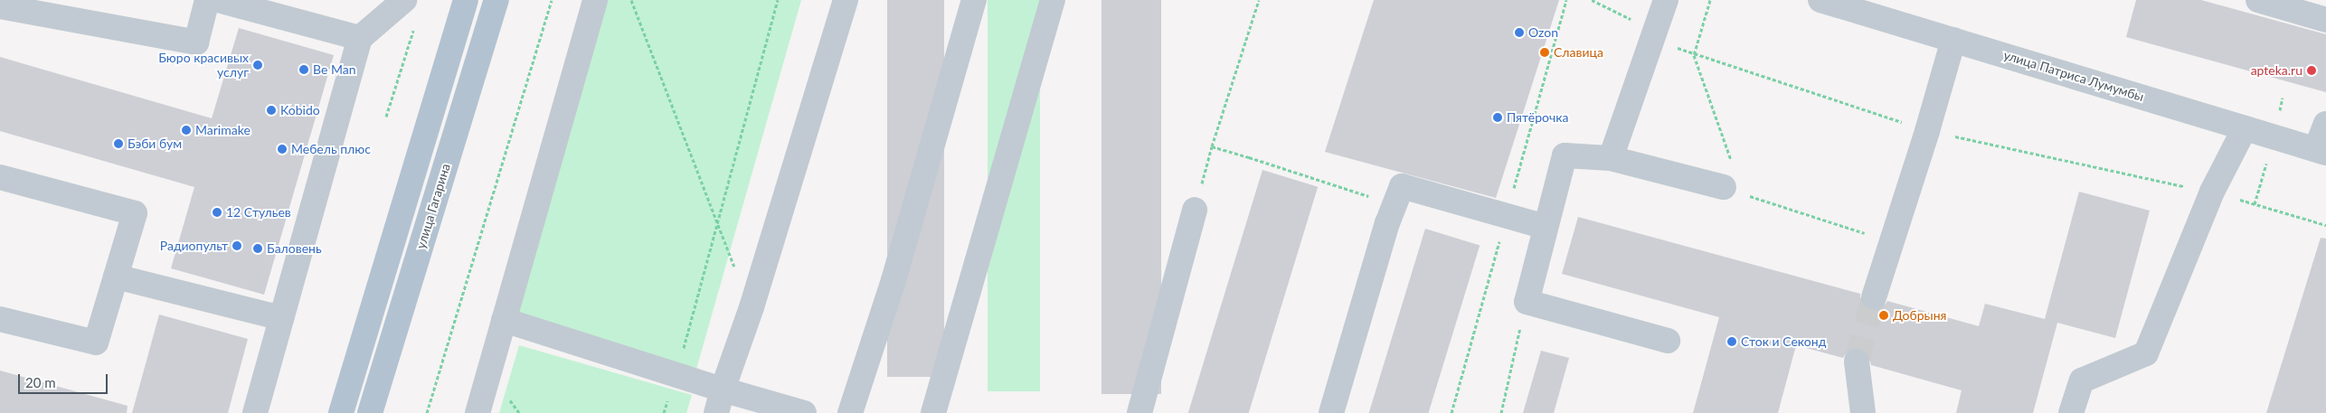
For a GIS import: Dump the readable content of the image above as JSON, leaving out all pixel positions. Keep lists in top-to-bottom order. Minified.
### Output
{"streets":{"main road":["улица Гагарина"],"street":["улица Патриса Лумумбы"]},"places":["Ozon","Славица","Бюро красивых услуг","Be Man","apteka.ru","Kobido","Пятёрочка","Marimake","Бэби бум","Мебель плюс","12 Стульев","Радиопульт","Баловень","Добрыня","Сток и Секонд"],"scale_bar":"20 m"}
